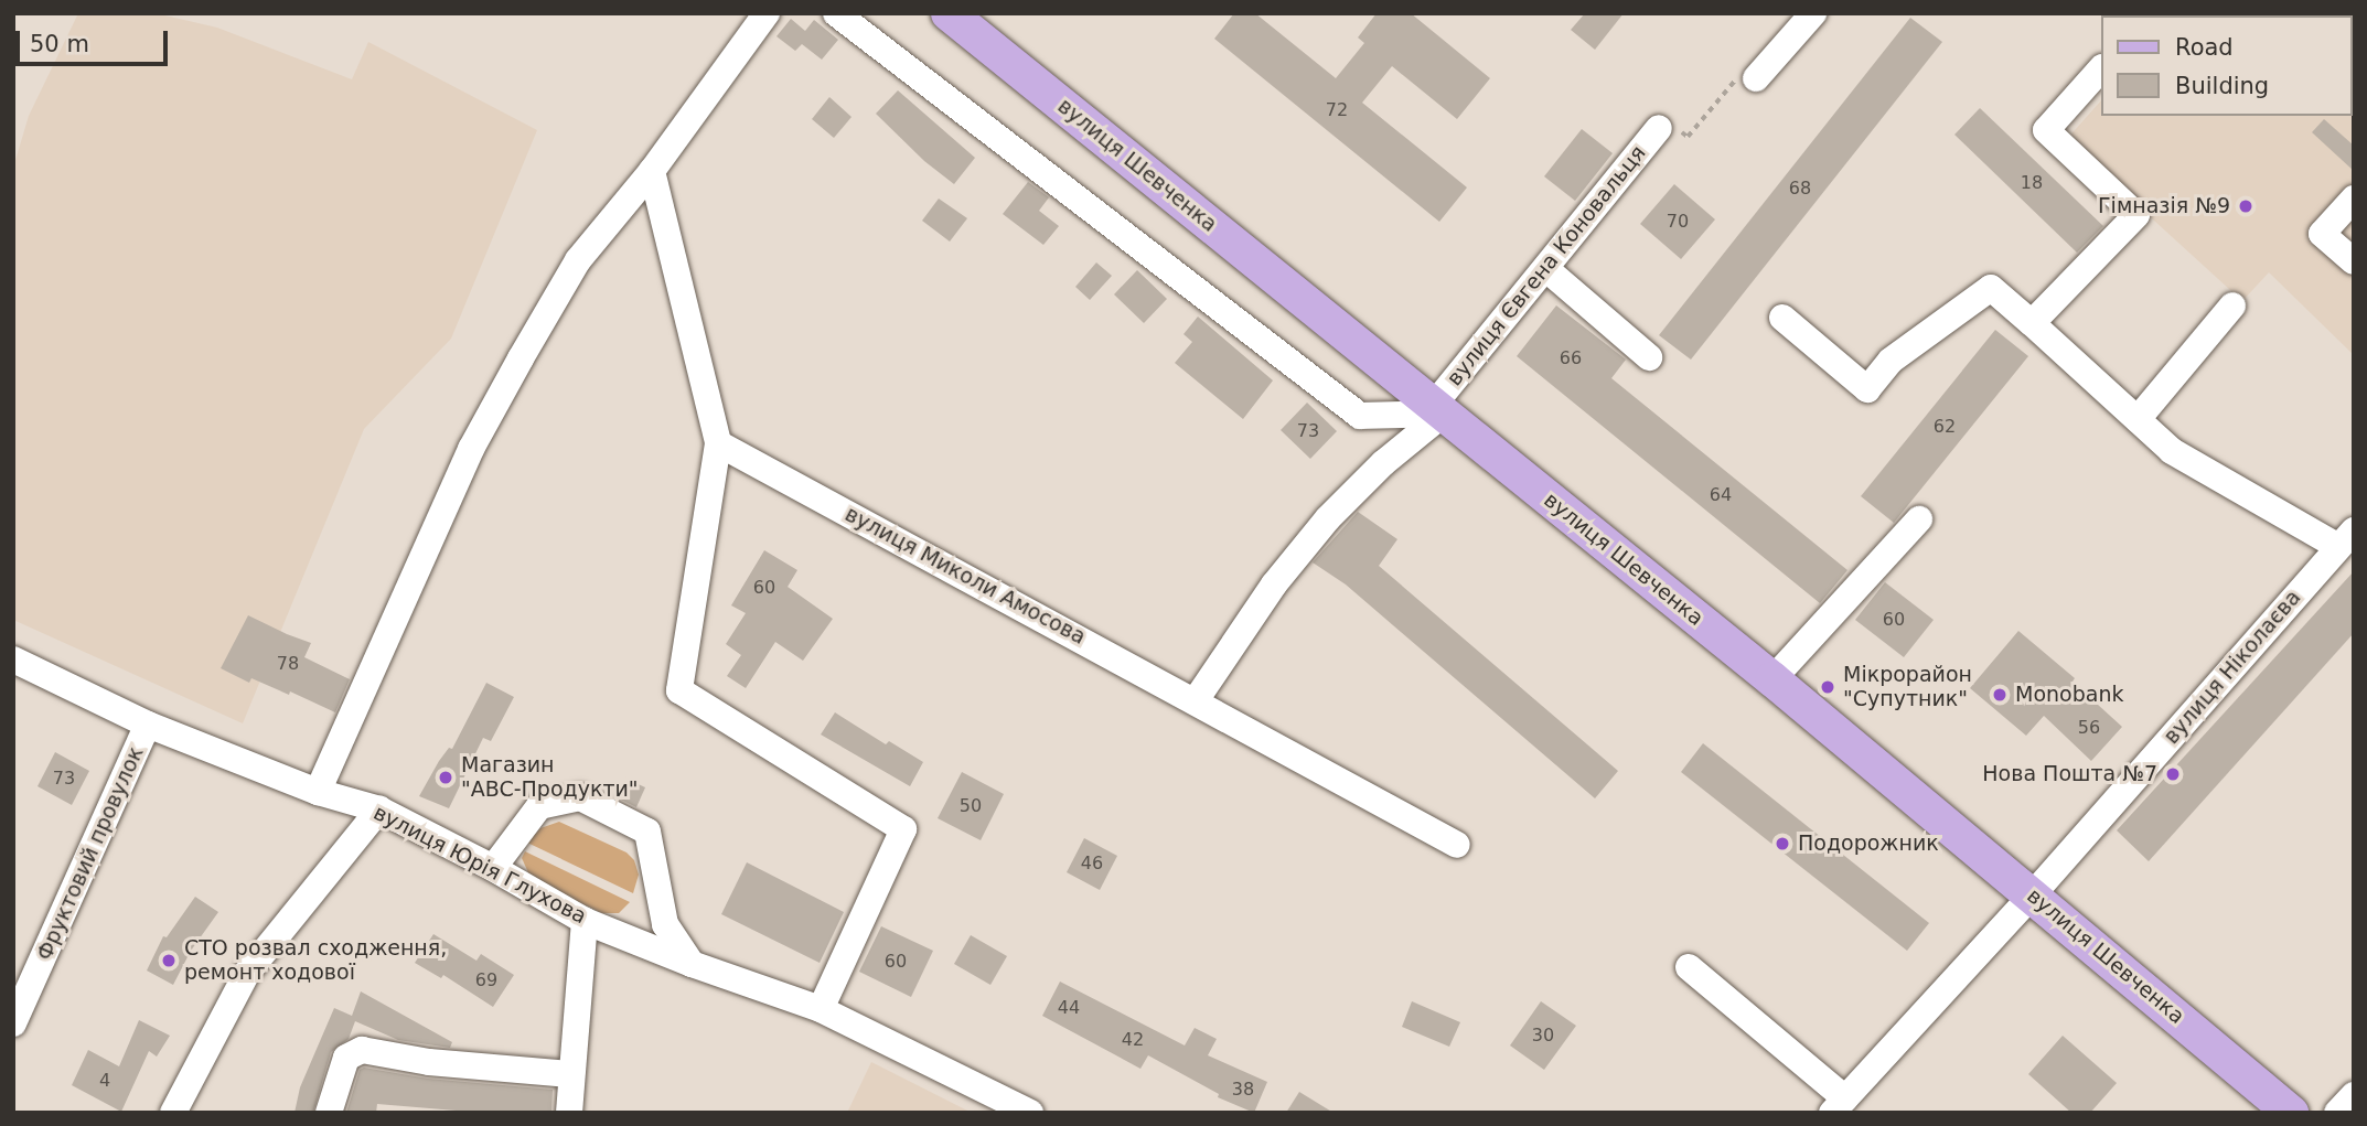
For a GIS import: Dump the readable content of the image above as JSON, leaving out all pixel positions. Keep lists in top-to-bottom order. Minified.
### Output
{"streets":{"main road":["вулиця Шевченка"],"street":["вулиця Євгена Коновальця","вулиця Миколи Амосова","вулиця Ніколаєва","Фруктовий провулок","вулиця Юрія Глухова"]},"crossings":[["вулиця Шевченка","вулиця Євгена Коновальця"],["вулиця Шевченка","вулиця Ніколаєва"],["вулиця Євгена Коновальця","вулиця Миколи Амосова"],["Фруктовий провулок","вулиця Юрія Глухова"]],"places":["Гімназія №9","Мікрорайон \"Супутник\"","Monobank","Нова Пошта №7","Магазин \"ABC-Продукти\"","Подорожник","СТО розвал сходження, ремонт ходової"],"house_numbers":["72","18","68","70","66","62","73","64","60","60","78","56","73","50","46","60","69","44","30","42","4","38"],"legend":["Road","Building"],"scale_bar":"50 m"}
